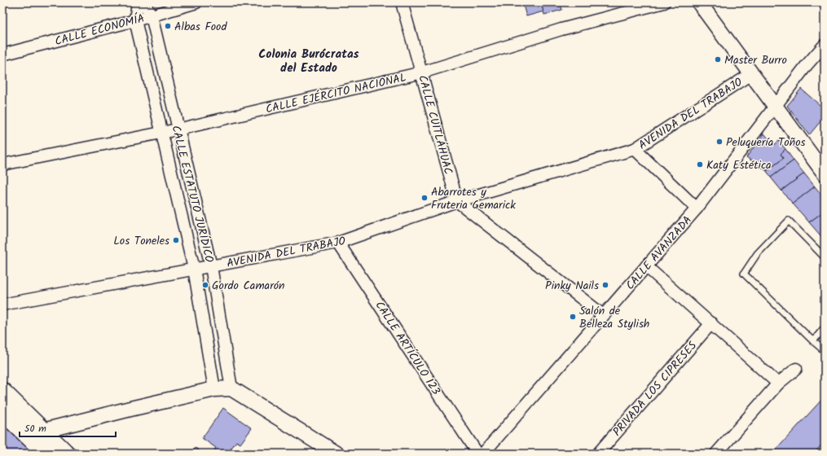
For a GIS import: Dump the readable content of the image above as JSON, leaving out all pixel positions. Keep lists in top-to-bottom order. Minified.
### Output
{"streets":{"street":["CALLE ECONOMÍA","CALLE EJÉRCITO NACIONAL","AVENIDA DEL TRABAJO","CALLE CUITLÁHUAC","CALLE ESTATUTO JURÍDICO","CALLE AVANZADA","CALLE ARTÍCULO 123","PRIVADA LOS CIPRESES"]},"crossings":[["CALLE ECONOMÍA","CALLE ESTATUTO JURÍDICO"],["CALLE EJÉRCITO NACIONAL","CALLE CUITLÁHUAC"],["CALLE EJÉRCITO NACIONAL","CALLE ESTATUTO JURÍDICO"],["AVENIDA DEL TRABAJO","CALLE CUITLÁHUAC"],["AVENIDA DEL TRABAJO","CALLE ESTATUTO JURÍDICO"],["AVENIDA DEL TRABAJO","CALLE ARTÍCULO 123"]],"districts":["Colonia Burócratas del Estado"],"places":["Albas Food","Master Burro","Peluquería Toños","Katy Estética","Abarrotes y Fruteria Gemarick","Los Toneles","Gordo Camarón","Pinky Nails","Salón de Belleza Stylish"],"scale_bar":"50 m"}
